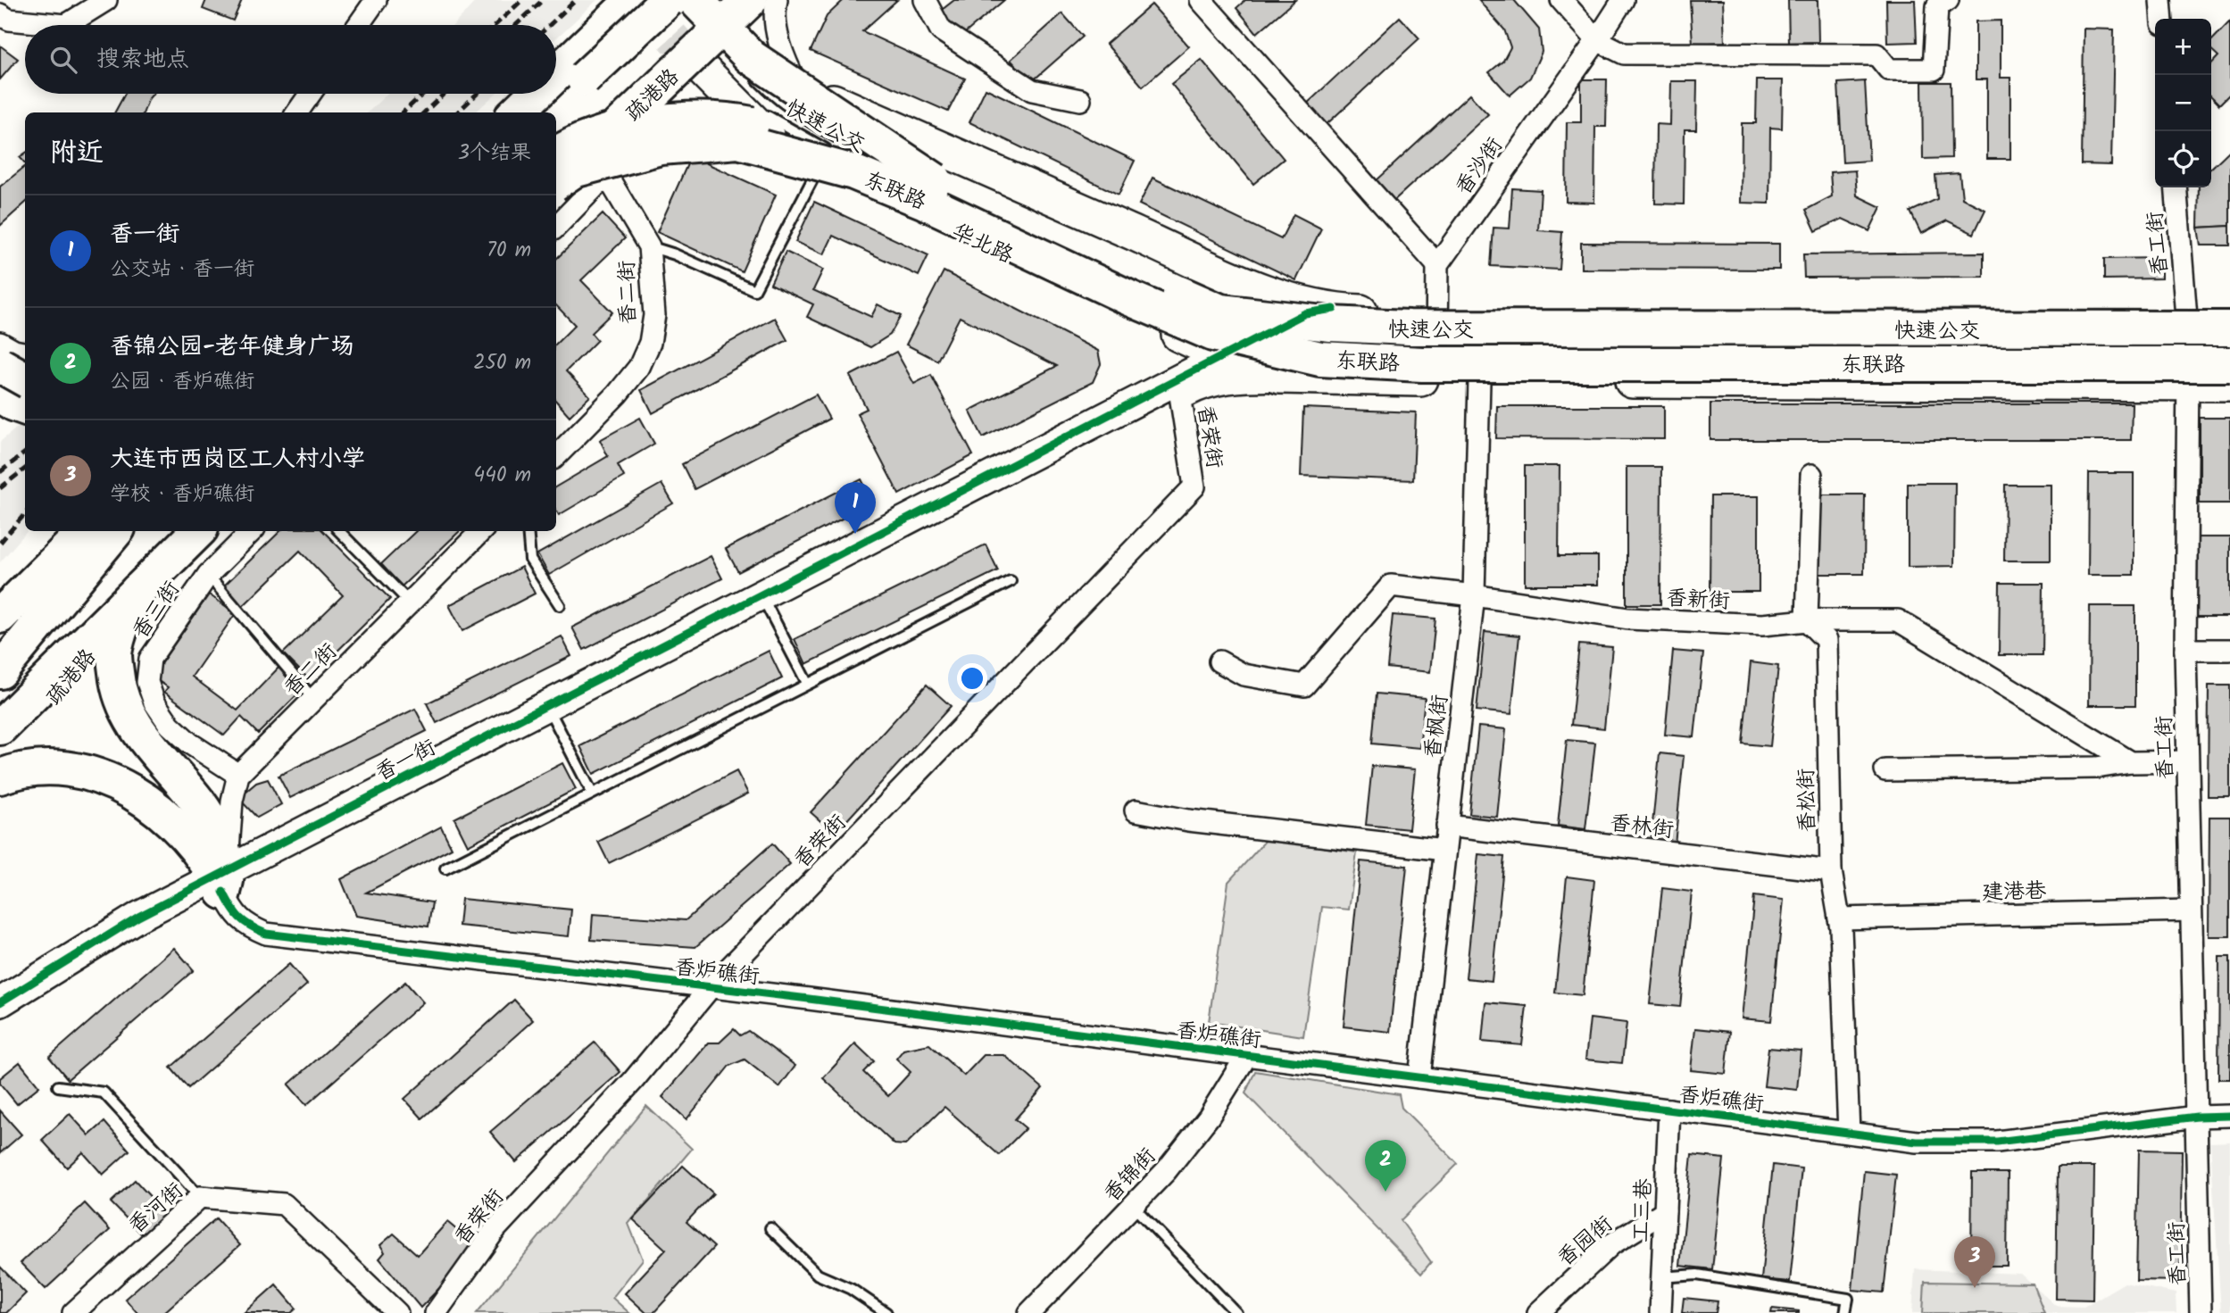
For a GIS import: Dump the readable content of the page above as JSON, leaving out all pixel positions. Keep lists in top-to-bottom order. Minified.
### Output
{"streets":{"highway":["疏港路","东联路"],"main road":["华北路"],"street":["香沙街","香工街","香二街","香荣街","香新街","香三街","香枫街","香一街","香松街","香林街","建港巷","香炉礁街","香锦街","香河街","工三巷","香园街"],"lane":["快速公交"]},"crossings":[["快速公交","华北路"],["华北路","香工街"],["华北路","香枫街"],["华北路","香一街"],["香工街","建港巷"],["香工街","香炉礁街"],["香二街","香三街"],["香荣街","香一街"],["香荣街","香炉礁街"],["香新街","香枫街"],["香新街","香松街"],["香枫街","香林街"],["香枫街","香炉礁街"],["香一街","香炉礁街"],["香松街","香林街"],["香松街","建港巷"],["香松街","香炉礁街"],["香炉礁街","香锦街"],["香炉礁街","工三巷"],["工三巷","香园街"]],"page":{"map_buttons":["+","−"],"search":"搜索地点","heading":["附近","3个结果"],"list":[{"mark":"1","name":"香一街","note":"公交站 · 香一街","value":"70 m"},{"mark":"2","name":"香锦公园-老年健身广场","note":"公园 · 香炉礁街","value":"250 m"},{"mark":"3","name":"大连市西岗区工人村小学","note":"学校 · 香炉礁街","value":"440 m"}],"pins":["1","2","3"]}}
